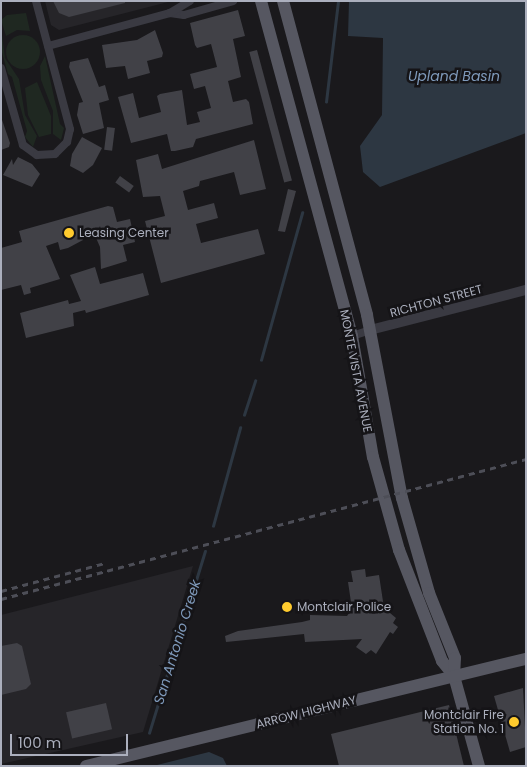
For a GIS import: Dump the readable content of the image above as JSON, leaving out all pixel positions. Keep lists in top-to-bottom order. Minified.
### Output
{"streets":{"main road":["MONTE VISTA AVENUE","ARROW HIGHWAY"],"street":["RICHTON STREET"]},"crossings":[["RICHTON STREET","MONTE VISTA AVENUE"],["MONTE VISTA AVENUE","ARROW HIGHWAY"]],"water":["Upland Basin","San Antonio Creek"],"places":["Leasing Center","Montclair Police","Montclair Fire Station No. 1"],"scale_bar":"100 m"}
